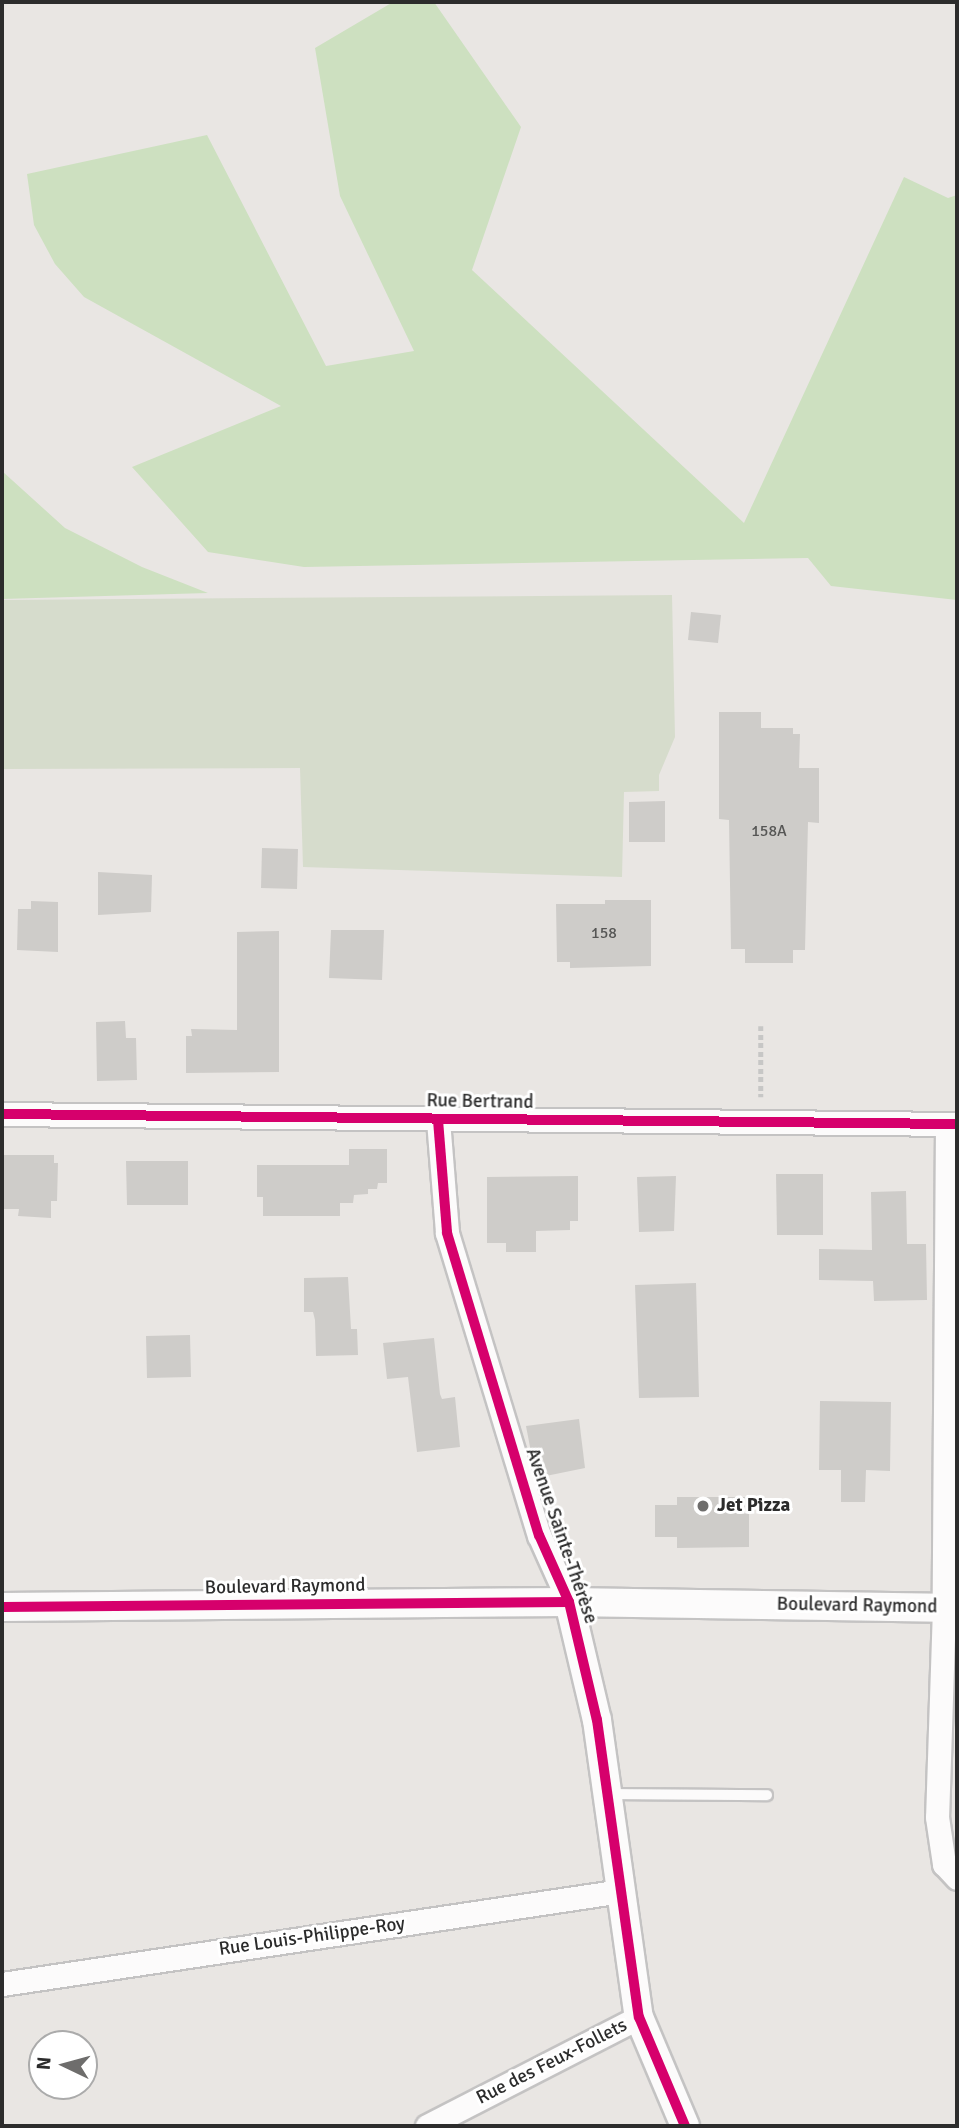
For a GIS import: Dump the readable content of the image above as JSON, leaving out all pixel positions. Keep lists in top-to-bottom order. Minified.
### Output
{"streets":{"street":["Rue Bertrand","Avenue Sainte-Thérèse","Boulevard Raymond","Rue Louis-Philippe-Roy","Rue des Feux-Follets"]},"crossings":[["Rue Bertrand","Avenue Sainte-Thérèse"],["Avenue Sainte-Thérèse","Boulevard Raymond"],["Avenue Sainte-Thérèse","Rue Louis-Philippe-Roy"],["Avenue Sainte-Thérèse","Rue des Feux-Follets"]],"places":["Jet Pizza"],"house_numbers":["158A","158"],"north":"left"}
